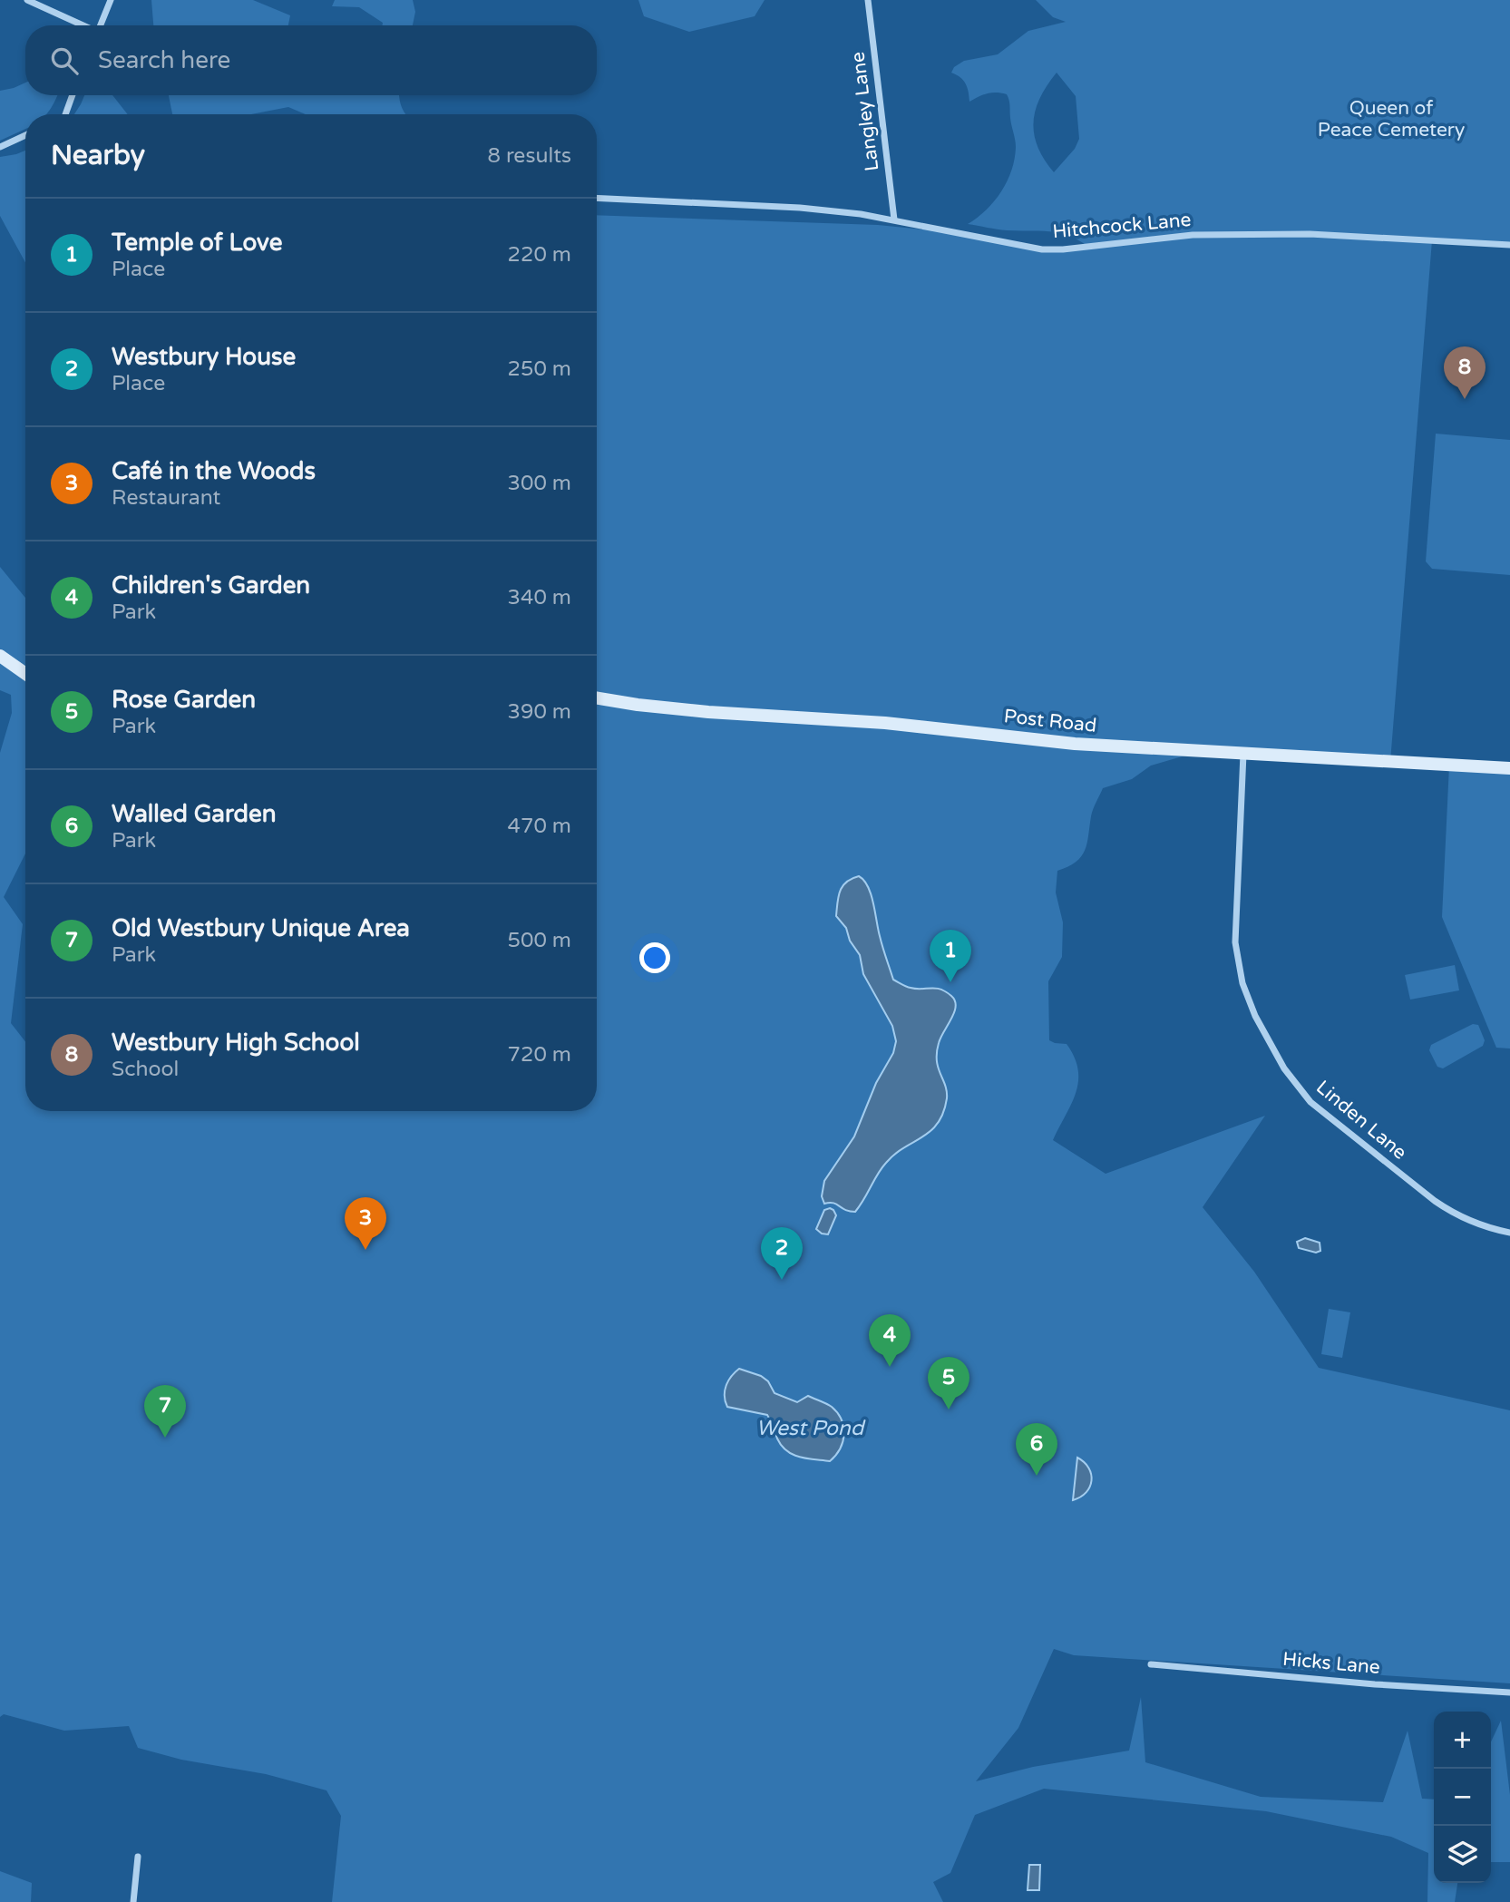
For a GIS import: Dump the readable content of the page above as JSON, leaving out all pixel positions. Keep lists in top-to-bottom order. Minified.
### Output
{"streets":{"main road":["Post Road"],"street":["Langley Lane","Hitchcock Lane","Linden Lane","Hicks Lane"]},"crossings":[["Langley Lane","Hitchcock Lane"],["Post Road","Linden Lane"]],"water":["West Pond"],"parks":["Queen of Peace Cemetery"],"page":{"search":"Search here","heading":["Nearby","8 results"],"list":[{"mark":"1","name":"Temple of Love","note":"Place","value":"220 m"},{"mark":"2","name":"Westbury House","note":"Place","value":"250 m"},{"mark":"3","name":"Café in the Woods","note":"Restaurant","value":"300 m"},{"mark":"4","name":"Children's Garden","note":"Park","value":"340 m"},{"mark":"5","name":"Rose Garden","note":"Park","value":"390 m"},{"mark":"6","name":"Walled Garden","note":"Park","value":"470 m"},{"mark":"7","name":"Old Westbury Unique Area","note":"Park","value":"500 m"},{"mark":"8","name":"Westbury High School","note":"School","value":"720 m"}],"pins":["8","1","3","2","4","5","7","6"],"map_buttons":["+","−"]}}
